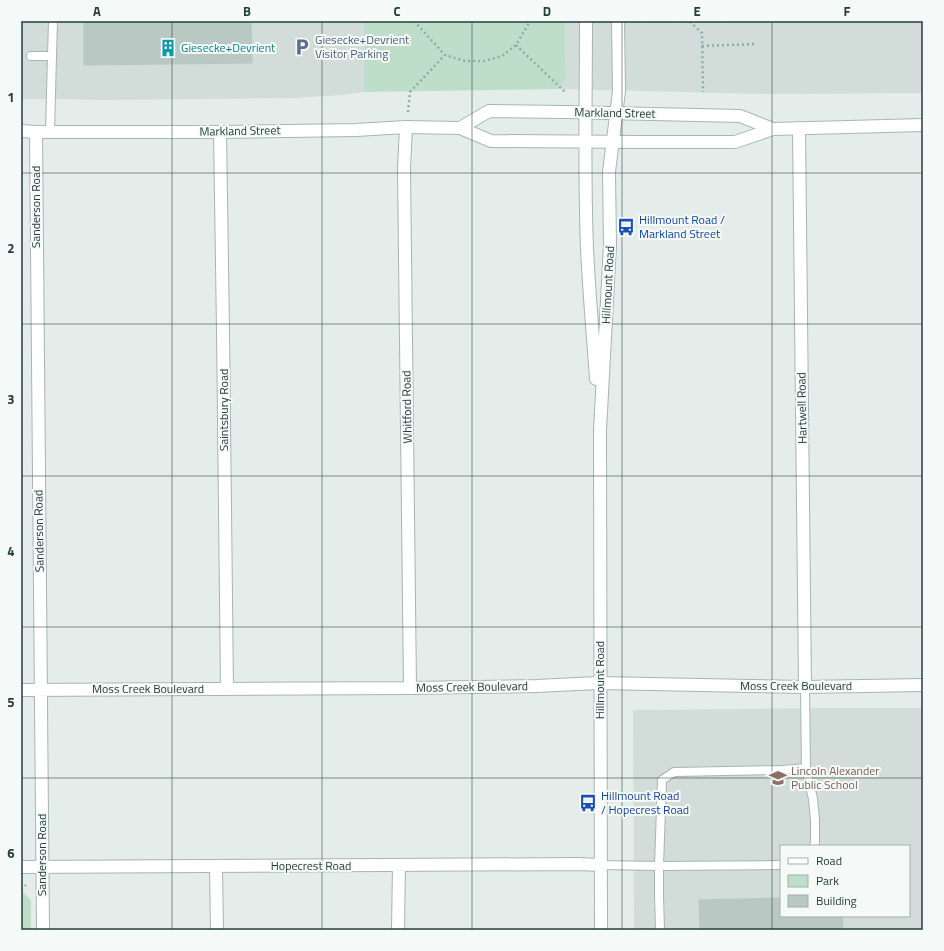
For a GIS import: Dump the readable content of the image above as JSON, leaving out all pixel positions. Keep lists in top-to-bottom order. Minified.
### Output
{"streets":{"street":["Markland Street","Sanderson Road","Hillmount Road","Whitford Road","Hartwell Road","Saintsbury Road","Moss Creek Boulevard","Hopecrest Road"]},"crossings":[["Markland Street","Sanderson Road"],["Markland Street","Hillmount Road"],["Markland Street","Whitford Road"],["Markland Street","Hartwell Road"],["Markland Street","Saintsbury Road"],["Sanderson Road","Moss Creek Boulevard"],["Sanderson Road","Hopecrest Road"],["Hillmount Road","Moss Creek Boulevard"],["Hillmount Road","Hopecrest Road"],["Whitford Road","Moss Creek Boulevard"],["Hartwell Road","Moss Creek Boulevard"],["Saintsbury Road","Moss Creek Boulevard"]],"places":{"parking":["Giesecke+Devrient Visitor Parking"],"building":["Giesecke+Devrient"],"bus stop":["Hillmount Road / Markland Street","Hillmount Road / Hopecrest Road"],"school or university":["Lincoln Alexander Public School"]},"legend":["Road","Park","Building"],"grid":{"columns":["A","B","C","D","E","F"],"rows":["1","2","3","4","5","6"]}}
